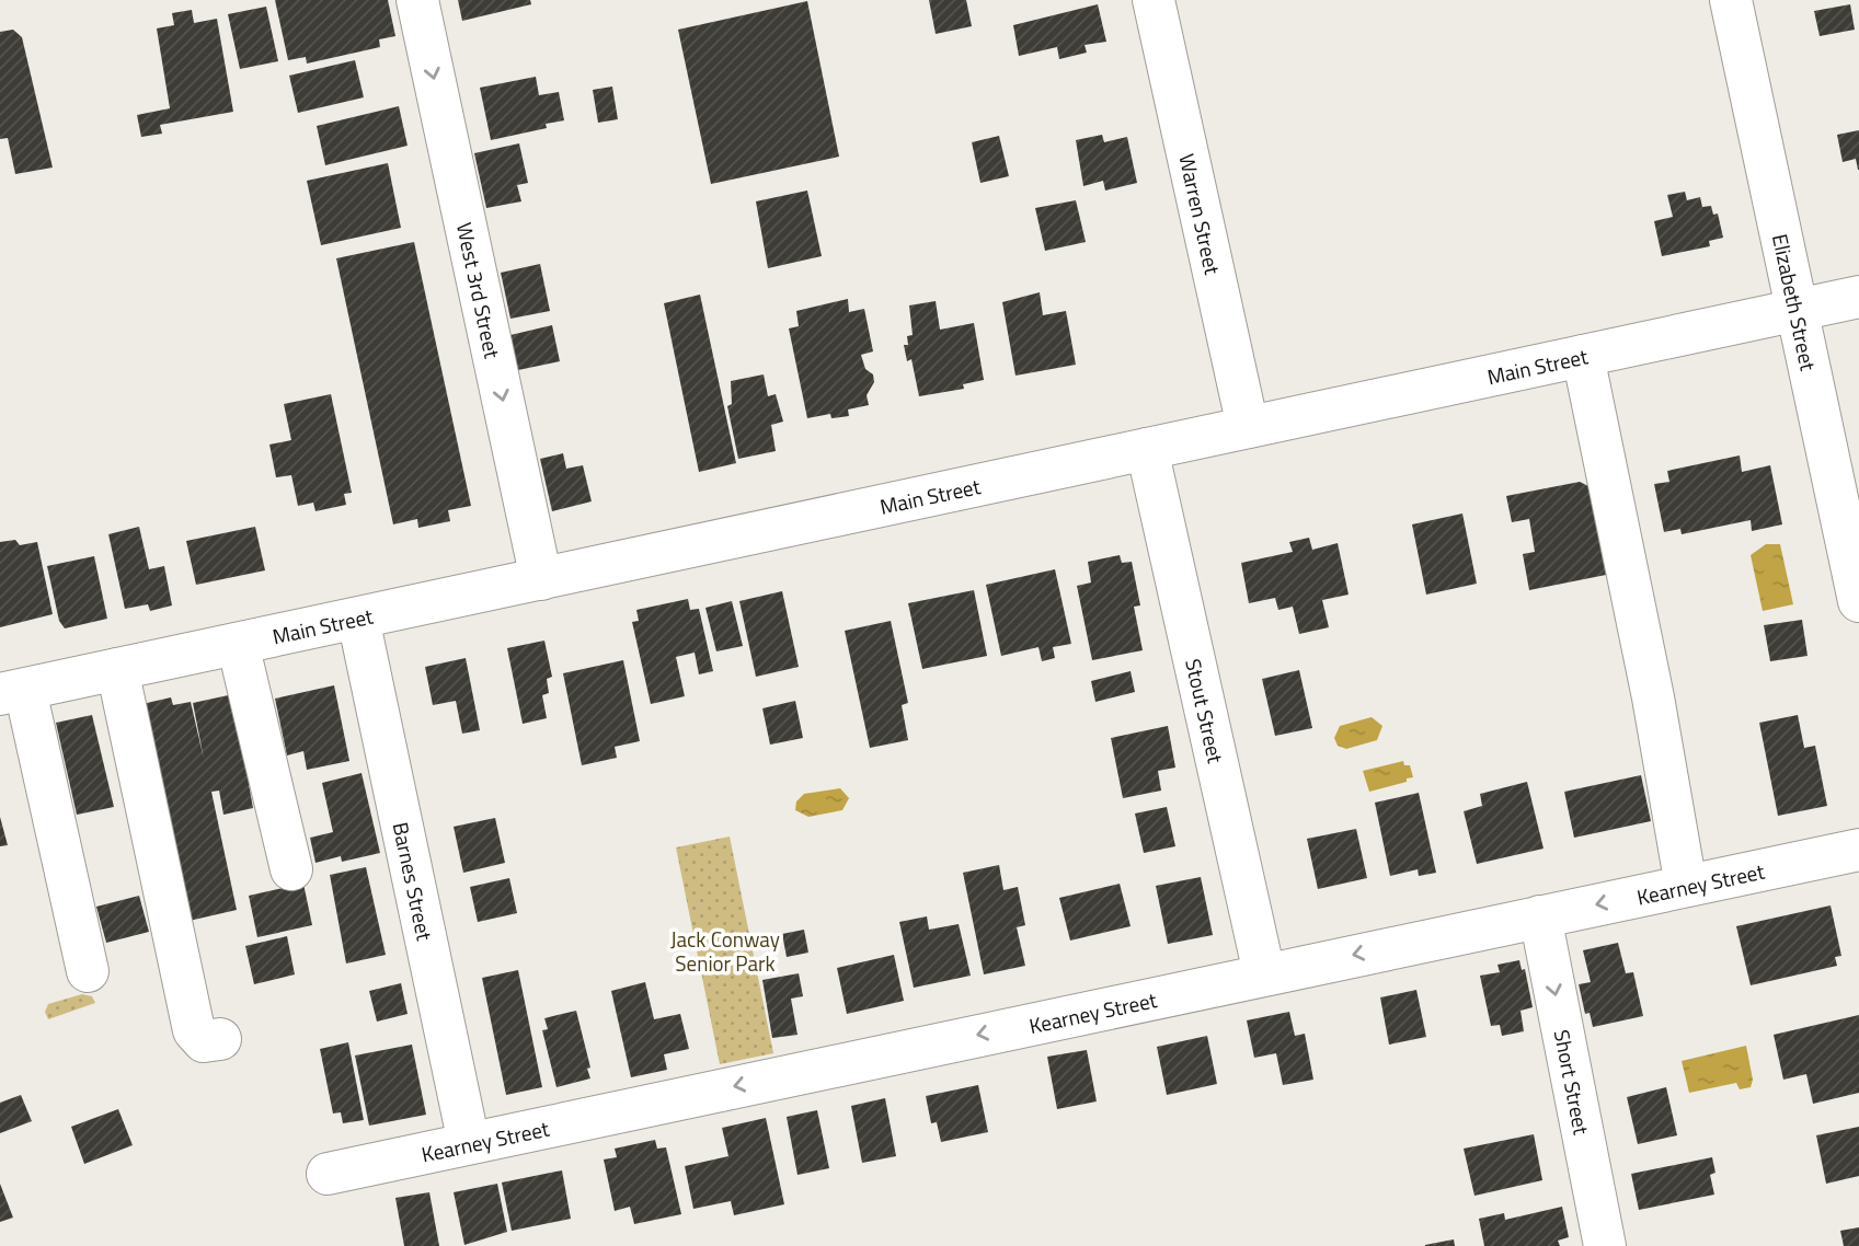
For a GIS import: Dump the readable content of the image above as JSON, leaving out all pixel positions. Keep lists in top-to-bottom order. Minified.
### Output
{"streets":{"street":["Warren Street","West 3rd Street","Elizabeth Street","Main Street","Stout Street","Barnes Street","Kearney Street","Short Street"]},"crossings":[["Warren Street","Main Street"],["West 3rd Street","Main Street"],["Elizabeth Street","Main Street"],["Main Street","Stout Street"],["Main Street","Barnes Street"],["Stout Street","Kearney Street"],["Barnes Street","Kearney Street"],["Kearney Street","Short Street"]],"one_way":["West 3rd Street","Kearney Street","Short Street"],"parks":["Jack Conway Senior Park"]}
